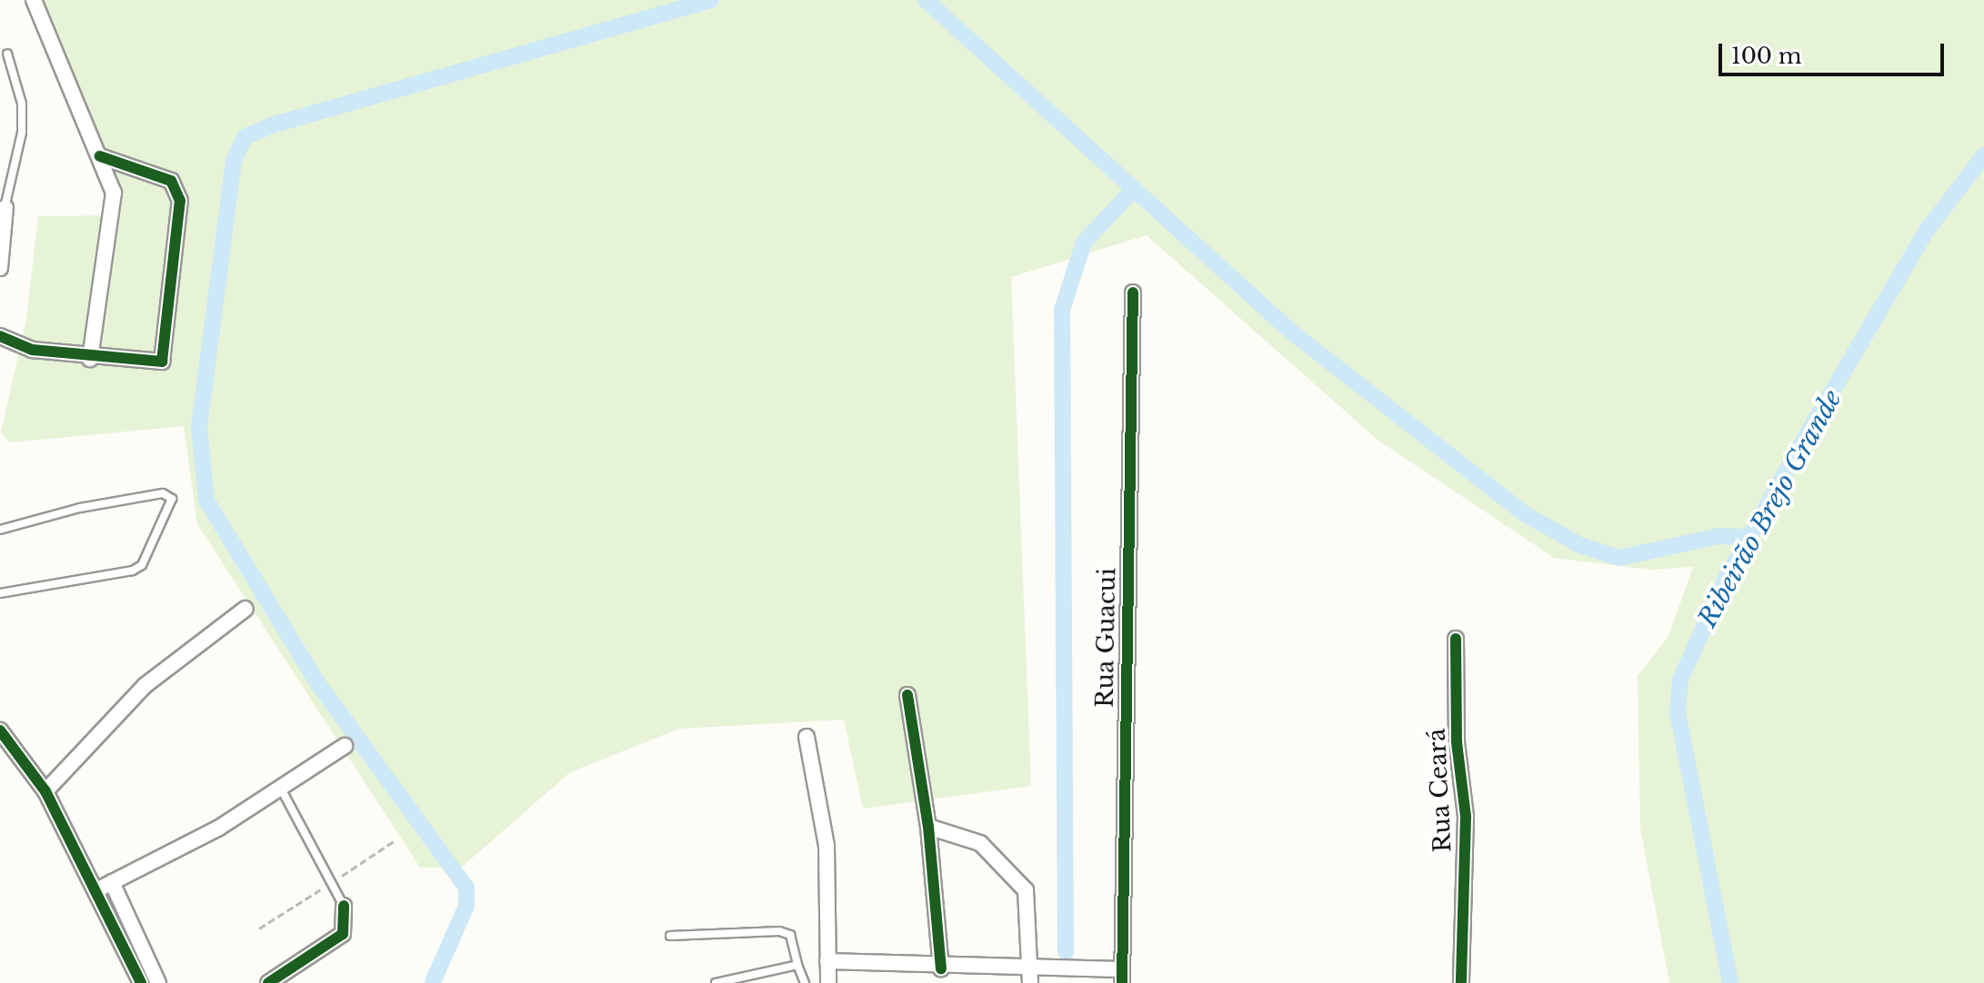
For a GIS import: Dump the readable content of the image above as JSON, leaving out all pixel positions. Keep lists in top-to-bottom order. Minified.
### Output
{"streets":{"street":["Rua Guacui","Rua Ceará"]},"water":["Ribeirão Brejo Grande"],"scale_bar":"100 m"}
